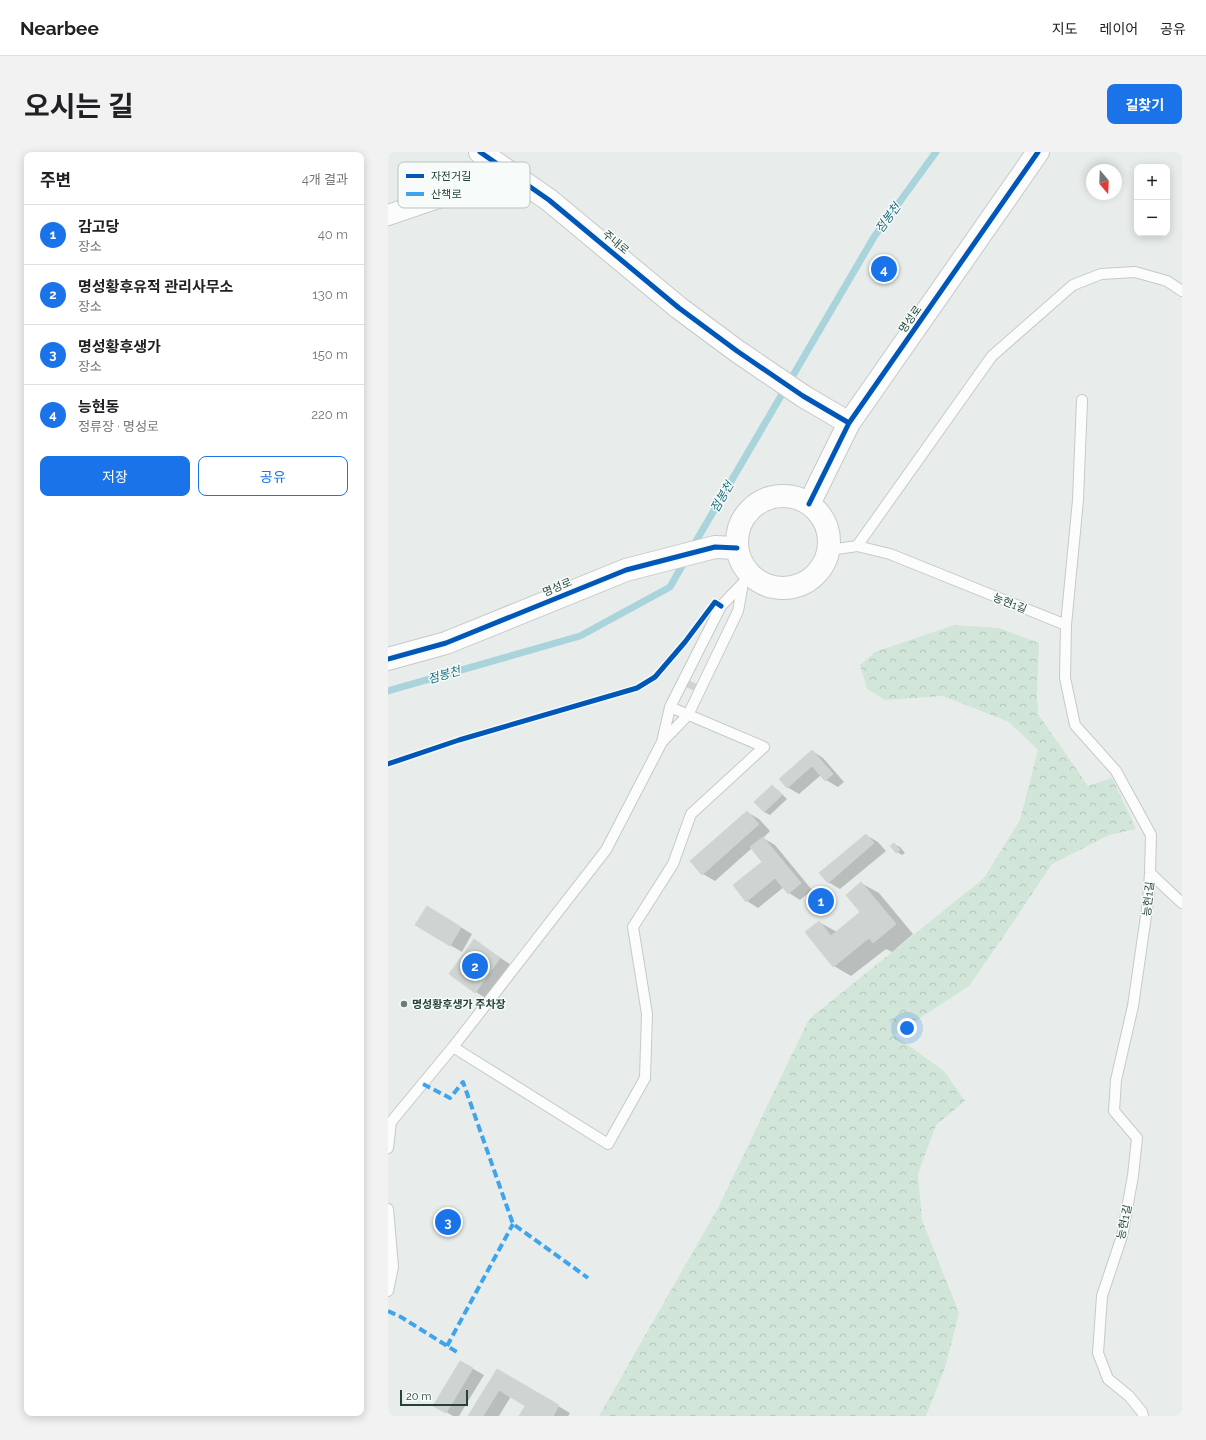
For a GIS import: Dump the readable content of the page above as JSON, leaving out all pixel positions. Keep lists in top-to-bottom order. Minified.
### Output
{"streets":{"street":["주내로","명성로"],"lane":["능현1길"]},"crossings":[["주내로","명성로"],["명성로","능현1길"]],"water":["점봉천"],"places":["명성황후생가 주차장"],"legend":["자전거길","산책로"],"scale_bar":"20 m","north":"bottom","page":{"header":"Nearbee","nav":["지도","레이어","공유"],"title":"오시는 길","buttons":["길찾기",["저장","공유"]],"heading":["주변","4개 결과"],"map_buttons":["+","−"],"list":[{"mark":"1","name":"감고당","note":"장소","value":"40 m"},{"mark":"2","name":"명성황후유적 관리사무소","note":"장소","value":"130 m"},{"mark":"3","name":"명성황후생가","note":"장소","value":"150 m"},{"mark":"4","name":"능현동","note":"정류장 · 명성로","value":"220 m"}],"pins":["4","1","2","3"],"scale":"20 m"}}
